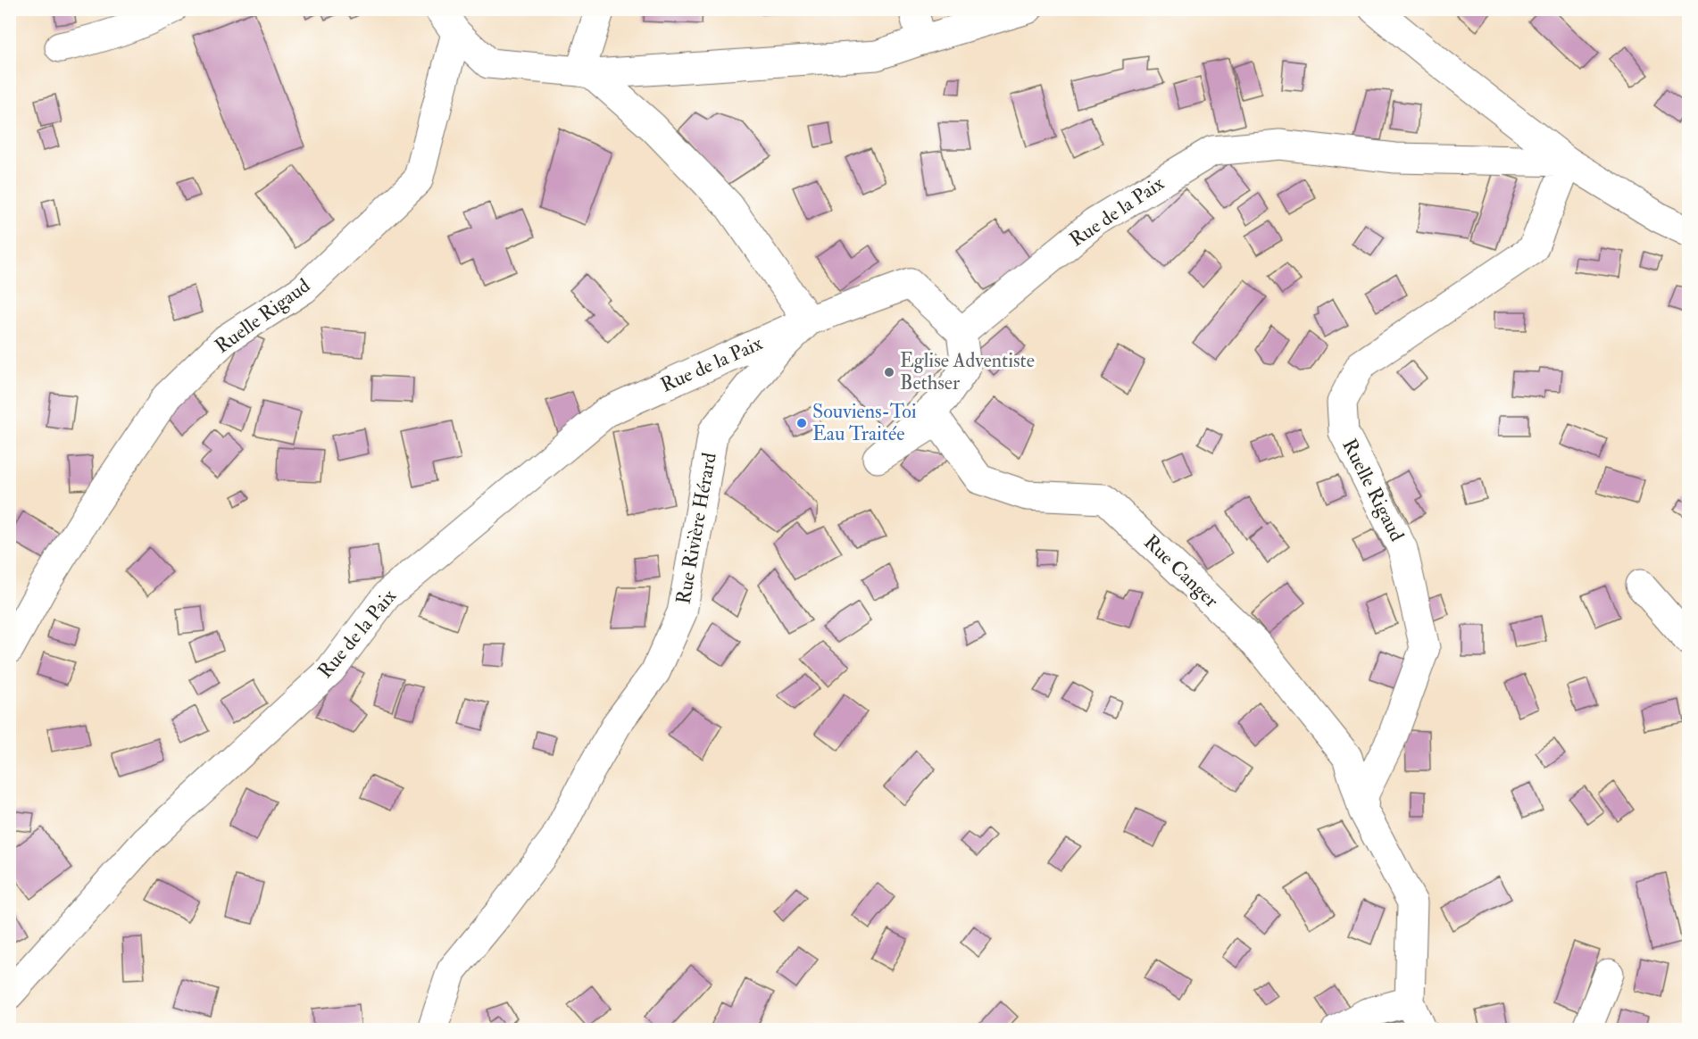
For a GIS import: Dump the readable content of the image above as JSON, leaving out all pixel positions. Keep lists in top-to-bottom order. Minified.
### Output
{"streets":{"street":["Rue de la Paix","Ruelle Rigaud","Rue Rivière Hérard","Rue Canger"]},"crossings":[["Rue de la Paix","Ruelle Rigaud"],["Rue de la Paix","Rue Rivière Hérard"],["Rue de la Paix","Rue Canger"],["Ruelle Rigaud","Rue Canger"]],"places":["Eglise Adventiste Bethser","Souviens-Toi Eau Traitée"]}
